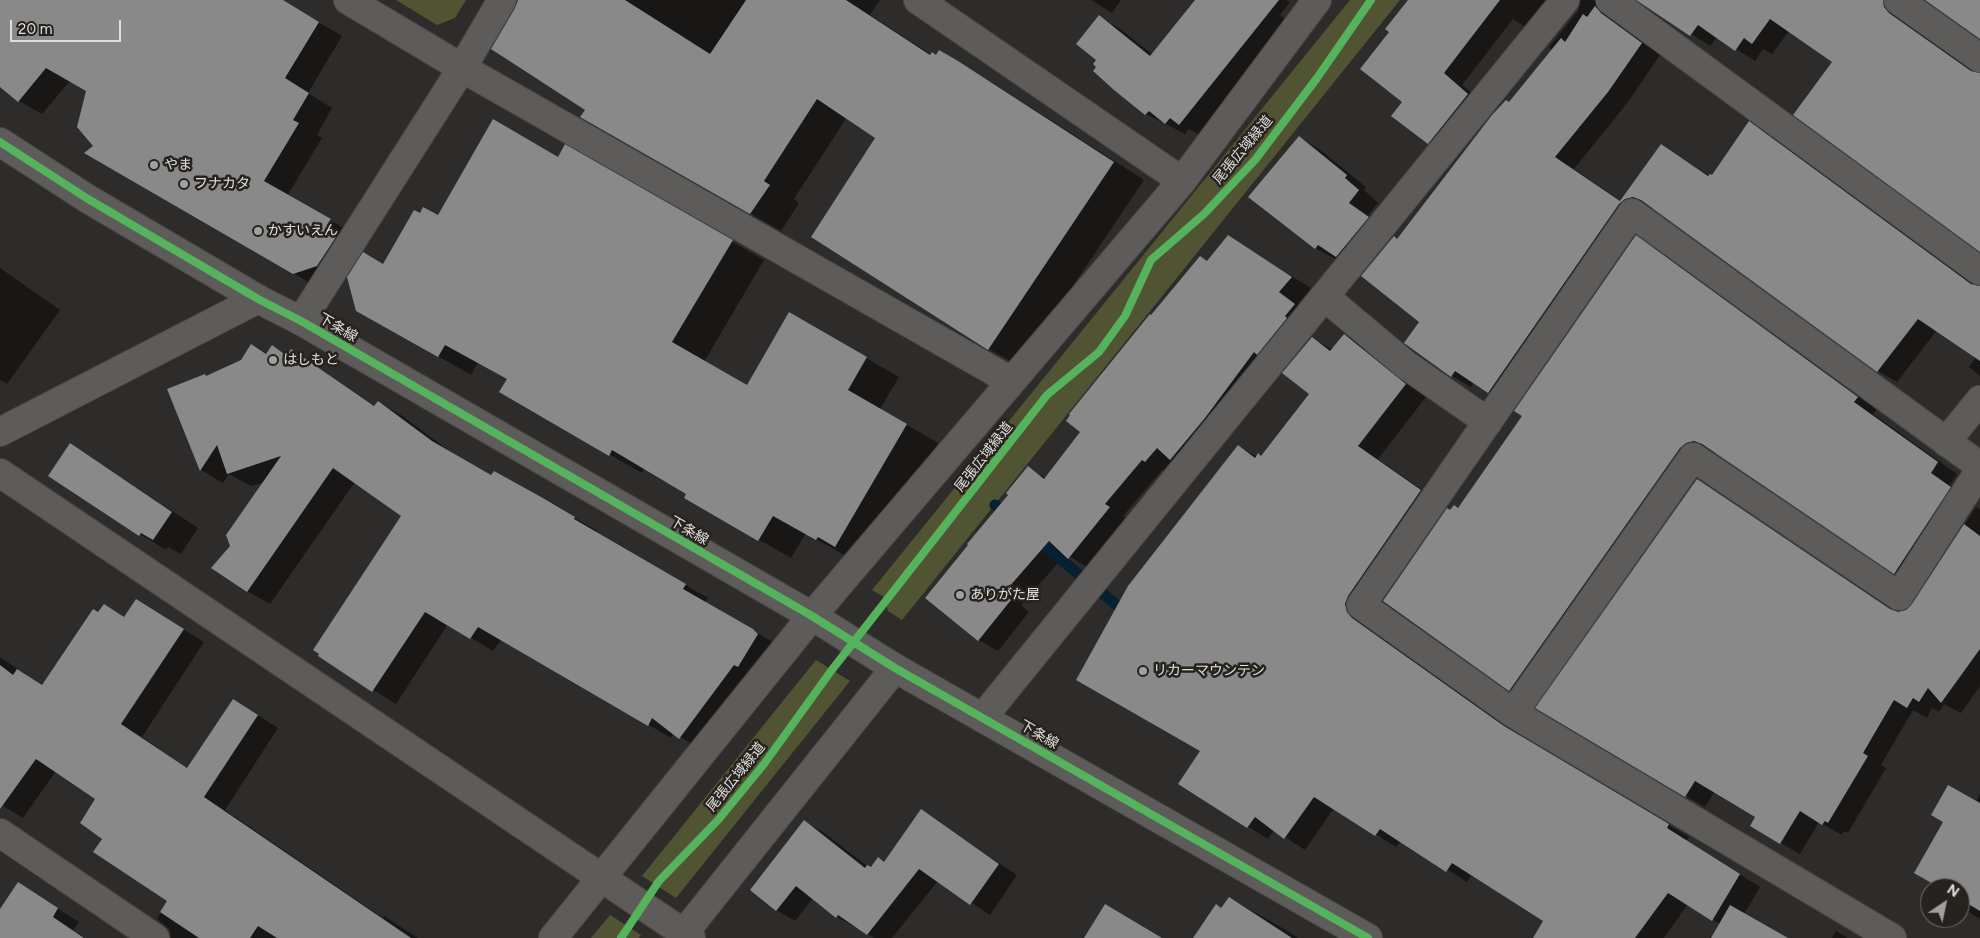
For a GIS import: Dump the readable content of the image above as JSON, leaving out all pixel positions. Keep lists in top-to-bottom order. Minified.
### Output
{"streets":{"street":["下条線"],"cycle path":["尾張広域緑道"]},"crossings":[["尾張広域緑道","下条線"]],"places":["やま","フナカタ","かすいえん","はしもと","ありがた屋","リカーマウンテン"],"scale_bar":"20 m","north":"top right"}
